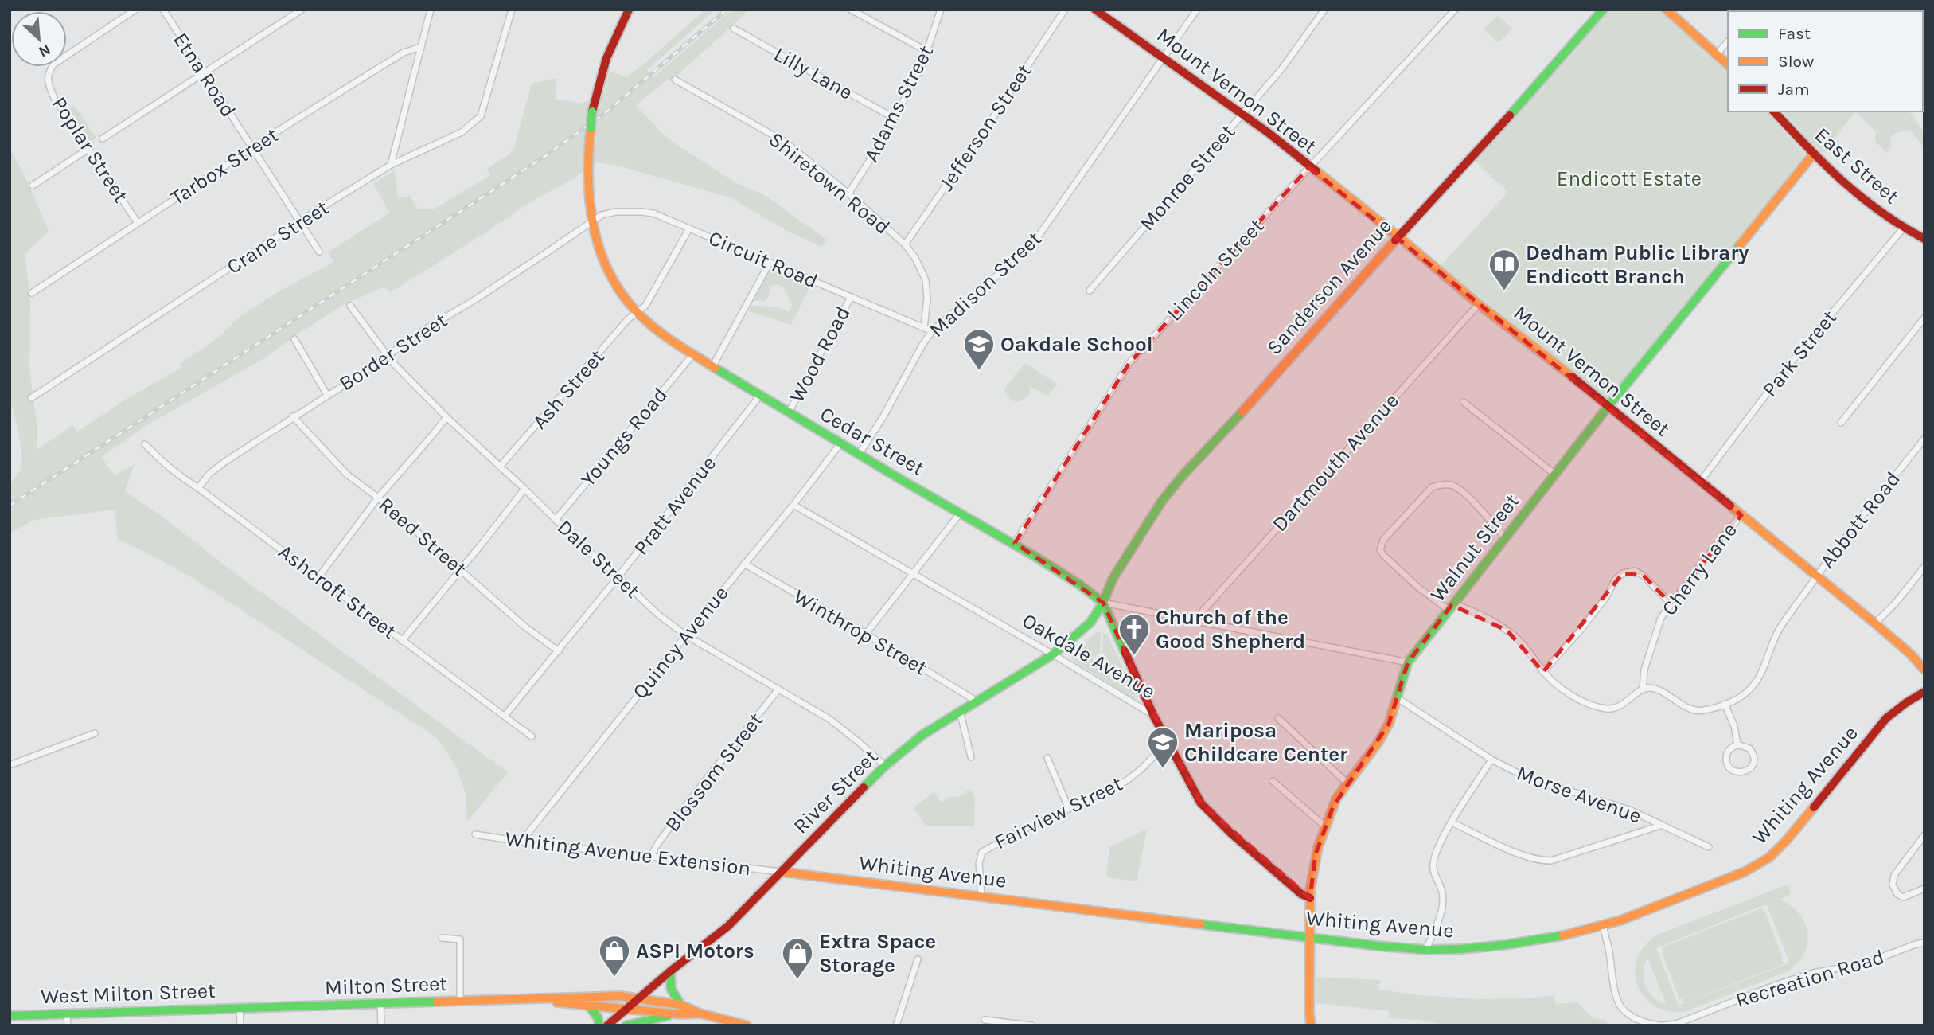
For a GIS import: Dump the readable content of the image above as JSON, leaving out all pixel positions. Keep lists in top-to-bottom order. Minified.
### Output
{"streets":{"street":["Lilly Lane","Etna Road","Mount Vernon Street","Adams Street","Jefferson Street","Poplar Street","East Street","Tarbox Street","Monroe Street","Shiretown Road","Crane Street","Circuit Road","Lincoln Street","Madison Street","Sanderson Avenue","Border Street","Park Street","Wood Road","Ash Street","Youngs Road","Cedar Street","Dartmouth Avenue","Pratt Avenue","Abbott Road","Reed Street","Walnut Street","Dale Street","Cherry Lane","Ashcroft Street","Winthrop Street","Quincy Avenue","Oakdale Avenue","Blossom Street","Whiting Avenue","River Street","Morse Avenue","Fairview Street","Whiting Avenue Extension","Recreation Road","Milton Street","West Milton Street"]},"crossings":[["Lilly Lane","Adams Street"],["Etna Road","Tarbox Street"],["Etna Road","Crane Street"],["Mount Vernon Street","Monroe Street"],["Mount Vernon Street","Lincoln Street"],["Mount Vernon Street","Madison Street"],["Mount Vernon Street","Sanderson Avenue"],["Mount Vernon Street","Park Street"],["Mount Vernon Street","Dartmouth Avenue"],["Mount Vernon Street","Abbott Road"],["Mount Vernon Street","Walnut Street"],["Mount Vernon Street","Cherry Lane"],["Adams Street","Shiretown Road"],["Jefferson Street","Shiretown Road"],["Poplar Street","Tarbox Street"],["East Street","Park Street"],["East Street","Walnut Street"],["Shiretown Road","Circuit Road"],["Circuit Road","Madison Street"],["Circuit Road","Border Street"],["Circuit Road","Wood Road"],["Circuit Road","Ash Street"],["Circuit Road","Cedar Street"],["Lincoln Street","Cedar Street"],["Madison Street","Cedar Street"],["Sanderson Avenue","Cedar Street"],["Sanderson Avenue","River Street"],["Border Street","Cedar Street"],["Border Street","Reed Street"],["Border Street","Dale Street"],["Border Street","Ashcroft Street"],["Wood Road","Cedar Street"],["Ash Street","Cedar Street"],["Ash Street","Dale Street"],["Youngs Road","Cedar Street"],["Youngs Road","Dale Street"],["Cedar Street","Dartmouth Avenue"],["Cedar Street","Pratt Avenue"],["Cedar Street","Walnut Street"],["Cedar Street","Quincy Avenue"],["Cedar Street","River Street"],["Pratt Avenue","Reed Street"],["Pratt Avenue","Dale Street"],["Pratt Avenue","Ashcroft Street"],["Abbott Road","Cherry Lane"],["Walnut Street","Oakdale Avenue"],["Walnut Street","Whiting Avenue"],["Walnut Street","Morse Avenue"],["Dale Street","Quincy Avenue"],["Dale Street","Blossom Street"],["Dale Street","River Street"],["Winthrop Street","Quincy Avenue"],["Winthrop Street","River Street"],["Quincy Avenue","Oakdale Avenue"],["Quincy Avenue","Whiting Avenue Extension"],["Oakdale Avenue","River Street"],["Oakdale Avenue","Fairview Street"],["Blossom Street","Whiting Avenue Extension"],["Whiting Avenue","River Street"],["Whiting Avenue","Fairview Street"],["Whiting Avenue","Whiting Avenue Extension"],["Whiting Avenue","Recreation Road"],["River Street","Whiting Avenue Extension"],["River Street","Milton Street"],["Milton Street","West Milton Street"]],"parks":["Endicott Estate"],"places":{"library":["Dedham Public Library Endicott Branch"],"school or university":["Oakdale School","Mariposa Childcare Center"],"church":["Church of the Good Shepherd"],"shop":["ASPI Motors","Extra Space Storage"]},"legend":["Fast","Slow","Jam"],"north":"bottom right"}
